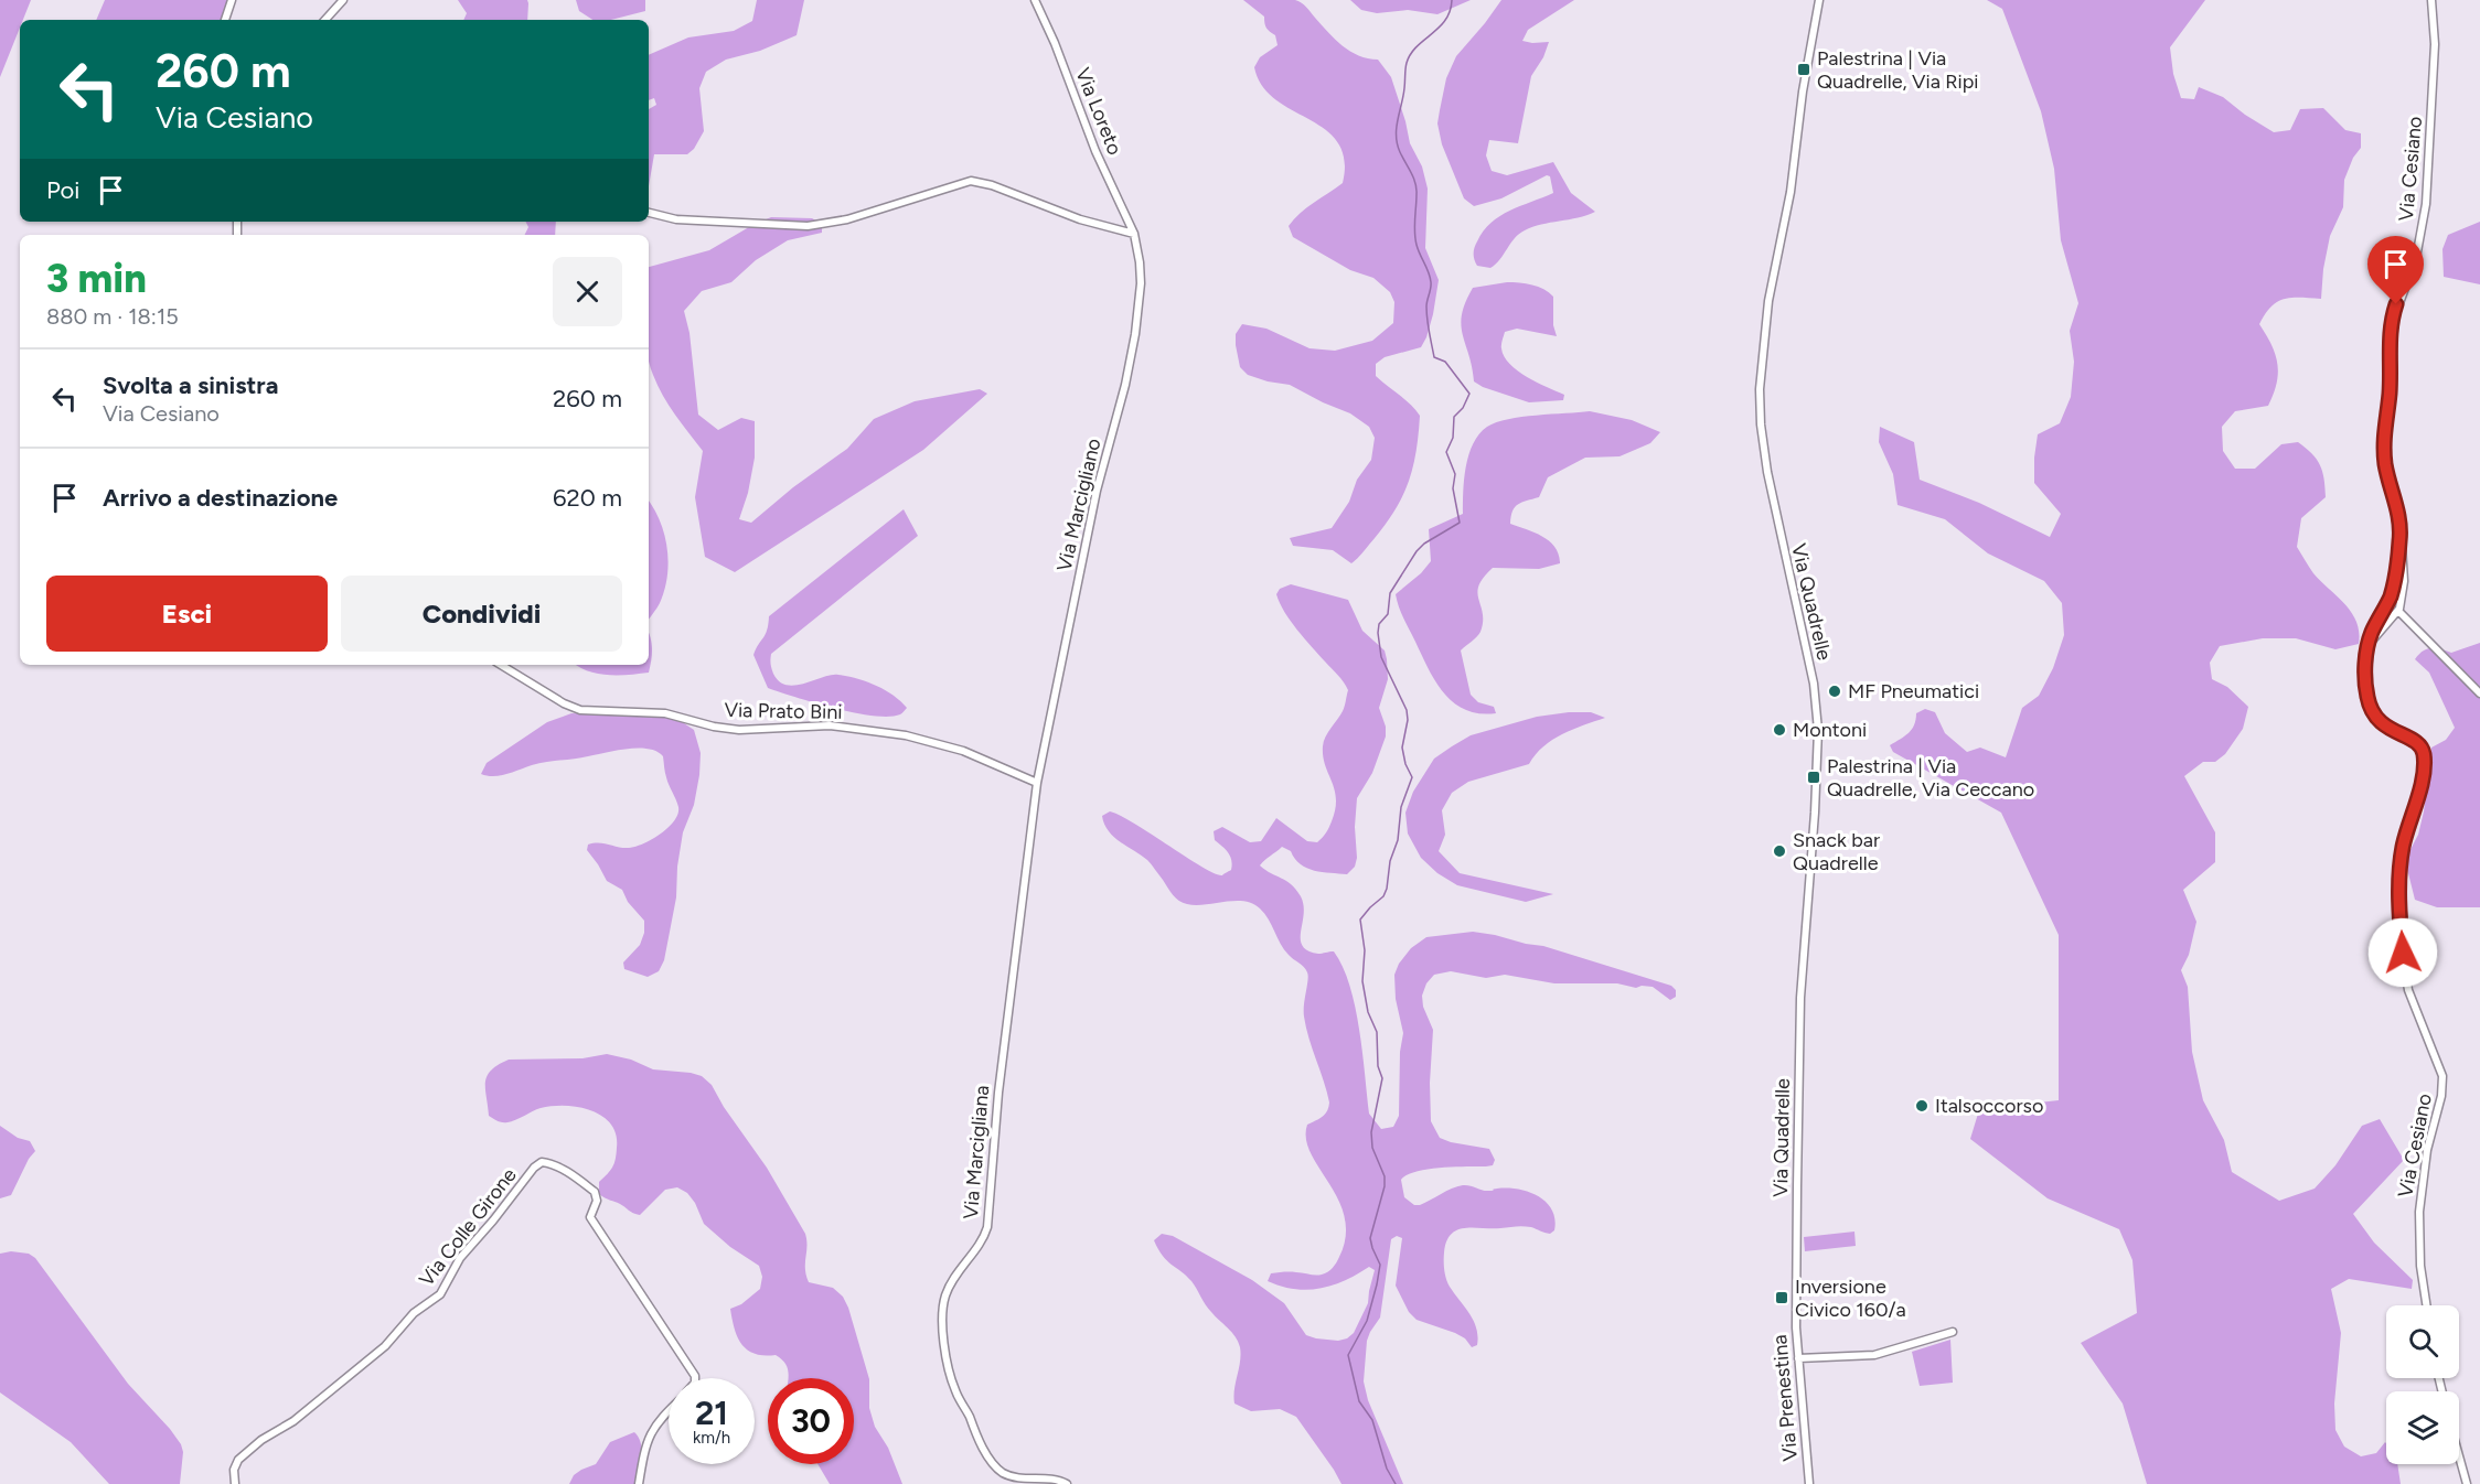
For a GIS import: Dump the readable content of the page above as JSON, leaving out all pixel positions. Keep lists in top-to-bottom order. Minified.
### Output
{"streets":{"street":["Via Loreto","Via Cesiano","Via Marcigliano","Via Quadrelle","Via Prato Bini","Via Marcigliana","Via Colle Girone","Via Prenestina"]},"crossings":[["Via Loreto","Via Marcigliano"],["Via Marcigliano","Via Prato Bini"],["Via Marcigliano","Via Marcigliana"],["Via Quadrelle","Via Prenestina"],["Via Prato Bini","Via Marcigliana"]],"places":{"transit":["Palestrina | Via Quadrelle, Via Ripi","Palestrina | Via Quadrelle, Via Ceccano","Inversione Civico 160/a"],"other":["MF Pneumatici","Montoni","Snack bar Quadrelle","Italsoccorso"]},"page":{"turn":["260 m","Via Cesiano"],"then":"Poi","heading":["3 min","880 m · 18:15"],"list":[{"name":"Svolta a sinistra","note":"Via Cesiano","value":"260 m"},{"name":"Arrivo a destinazione","value":"620 m"}],"buttons":["Esci","Condividi"],"speed":"21 km/h","limit":"30"}}
